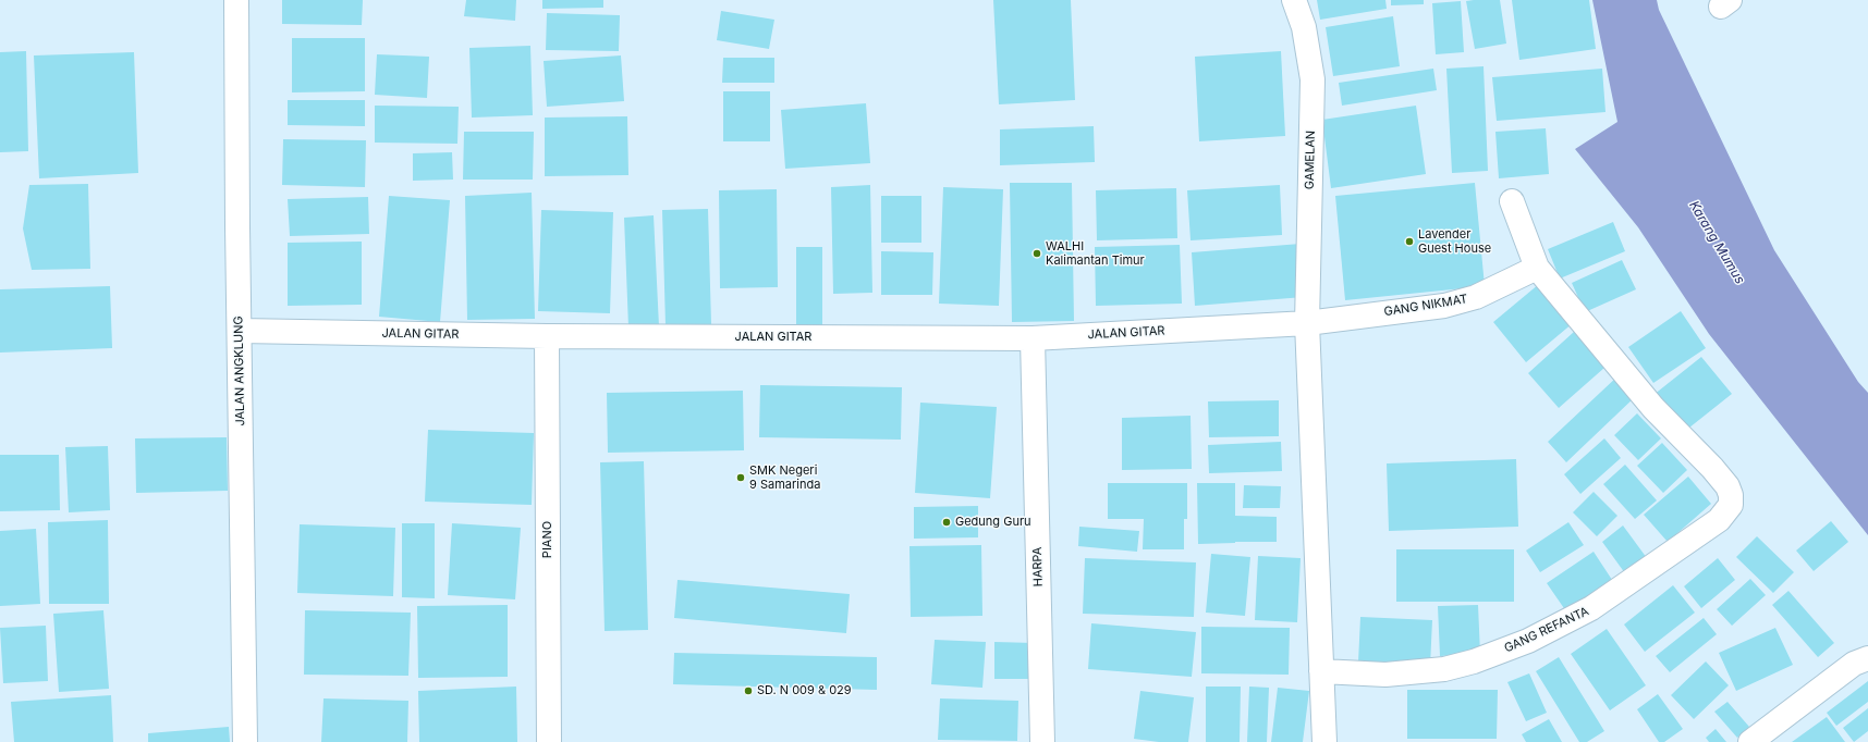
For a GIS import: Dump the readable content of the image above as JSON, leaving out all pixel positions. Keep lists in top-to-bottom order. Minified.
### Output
{"streets":{"street":["GAMELAN","GANG NIKMAT","JALAN GITAR","JALAN ANGKLUNG","PIANO","HARPA","GANG REFANTA"]},"crossings":[["GAMELAN","GANG NIKMAT"],["GAMELAN","JALAN GITAR"],["GAMELAN","GANG REFANTA"],["GANG NIKMAT","JALAN GITAR"],["GANG NIKMAT","GANG REFANTA"],["JALAN GITAR","JALAN ANGKLUNG"],["JALAN GITAR","PIANO"],["JALAN GITAR","HARPA"]],"water":["Karang Mumus"],"places":["Lavender Guest House","WALHI Kalimantan Timur","SMK Negeri 9 Samarinda","Gedung Guru","SD. N 009 & 029"]}
